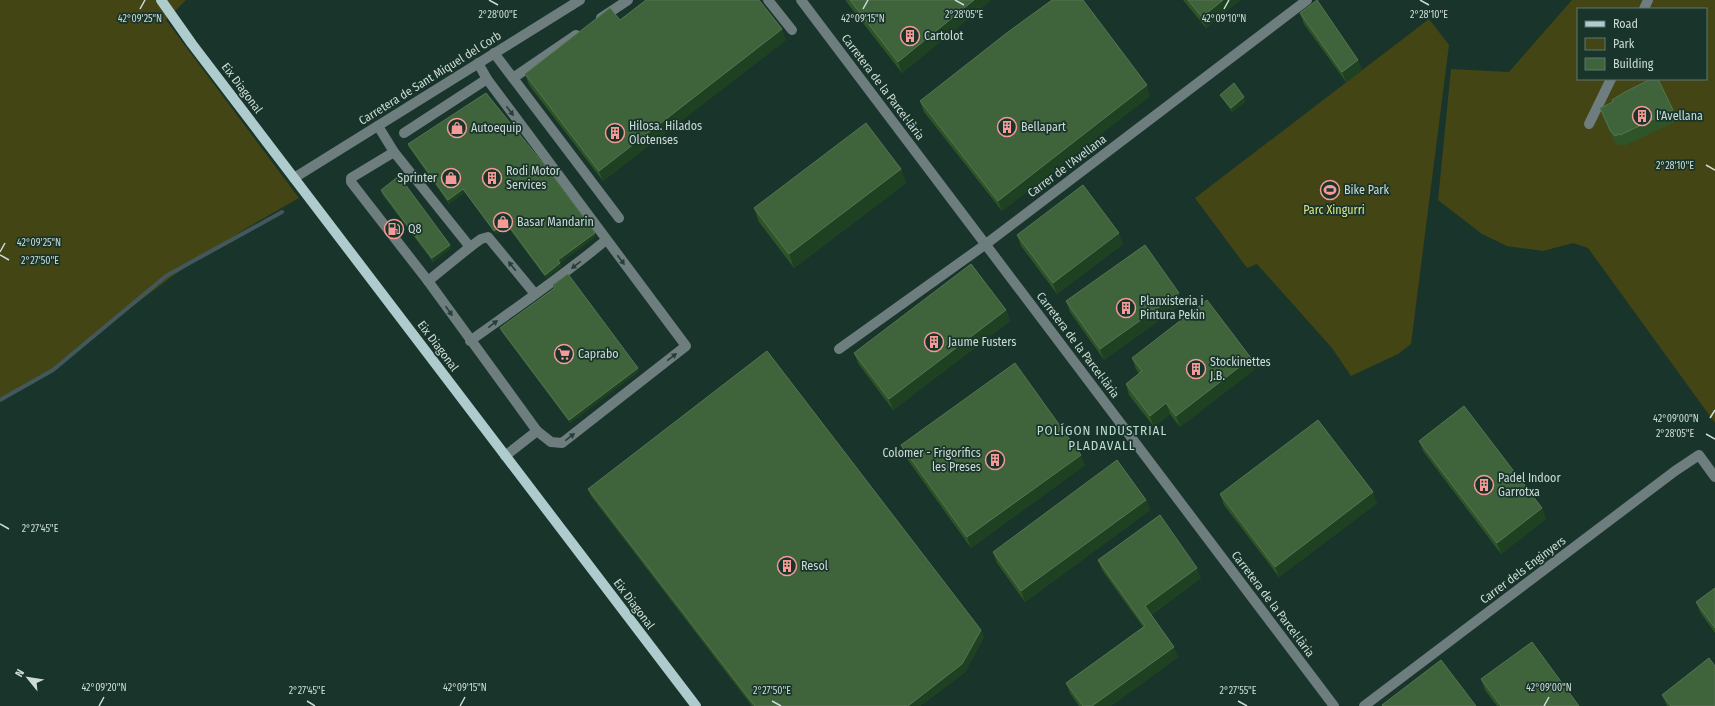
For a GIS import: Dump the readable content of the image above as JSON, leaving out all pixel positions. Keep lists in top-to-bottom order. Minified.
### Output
{"streets":{"main road":["Eix Diagonal"],"street":["Carretera de Sant Miquel del Corb","Carretera de la Parcel·lària","Carrer de l'Avellana","Carrer dels Enginyers"]},"crossings":[["Carretera de Sant Miquel del Corb","Eix Diagonal"],["Carretera de la Parcel·lària","Carrer de l'Avellana"]],"districts":["POLÍGON INDUSTRIAL PLADAVALL"],"parks":["Parc Xingurri"],"places":{"building":["Cartolot","l'Avellana","Bellapart","Hilosa. Hilados Olotenses","Rodi Motor Services","Planxisteria i Pintura Pekin","Jaume Fusters","Stockinettes J.B.","Colomer - Frigorífics les Preses","Padel Indoor Garrotxa","Resol"],"shop":["Autoequip","Sprinter","Basar Mandarin"],"sports":["Bike Park"],"fuel station":["Q8"],"supermarket":["Caprabo"]},"legend":["Road","Park","Building"],"north":"top left","coordinates":["2°28'00\"E","2°28'05\"E","2°28'10\"E","42°09'25\"N","42°09'15\"N","42°09'10\"N","2°27'50\"E","42°09'00\"N","2°27'45\"E","42°09'20\"N","2°27'55\"E"]}
